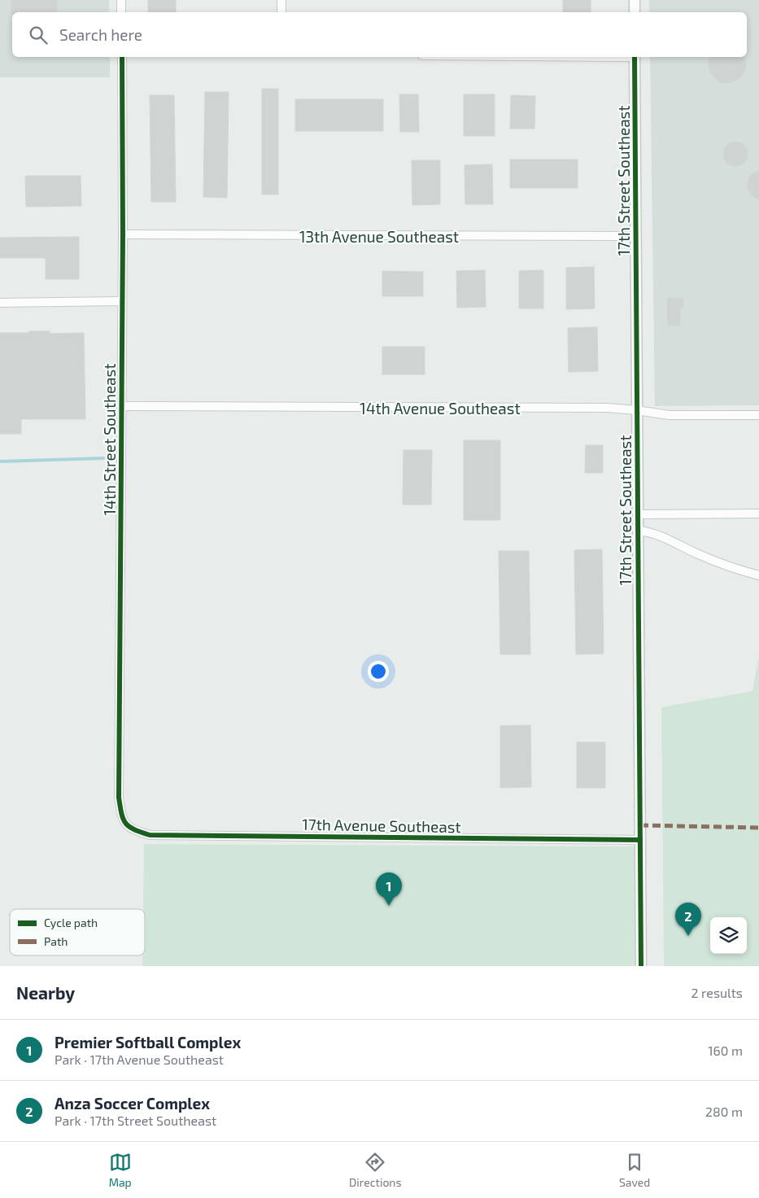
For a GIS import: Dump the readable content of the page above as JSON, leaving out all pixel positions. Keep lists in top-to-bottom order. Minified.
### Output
{"streets":{"street":["17th Street Southeast","13th Avenue Southeast","14th Avenue Southeast","14th Street Southeast","17th Avenue Southeast"]},"crossings":[["17th Street Southeast","13th Avenue Southeast"],["17th Street Southeast","14th Avenue Southeast"],["17th Street Southeast","17th Avenue Southeast"],["13th Avenue Southeast","14th Street Southeast"],["14th Avenue Southeast","14th Street Southeast"],["14th Street Southeast","17th Avenue Southeast"]],"legend":["Cycle path","Path"],"page":{"search":"Search here","pins":["1","2"],"heading":["Nearby","2 results"],"list":[{"mark":"1","name":"Premier Softball Complex","note":"Park · 17th Avenue Southeast","value":"160 m"},{"mark":"2","name":"Anza Soccer Complex","note":"Park · 17th Street Southeast","value":"280 m"}],"nav":["Map","Directions","Saved"]}}
